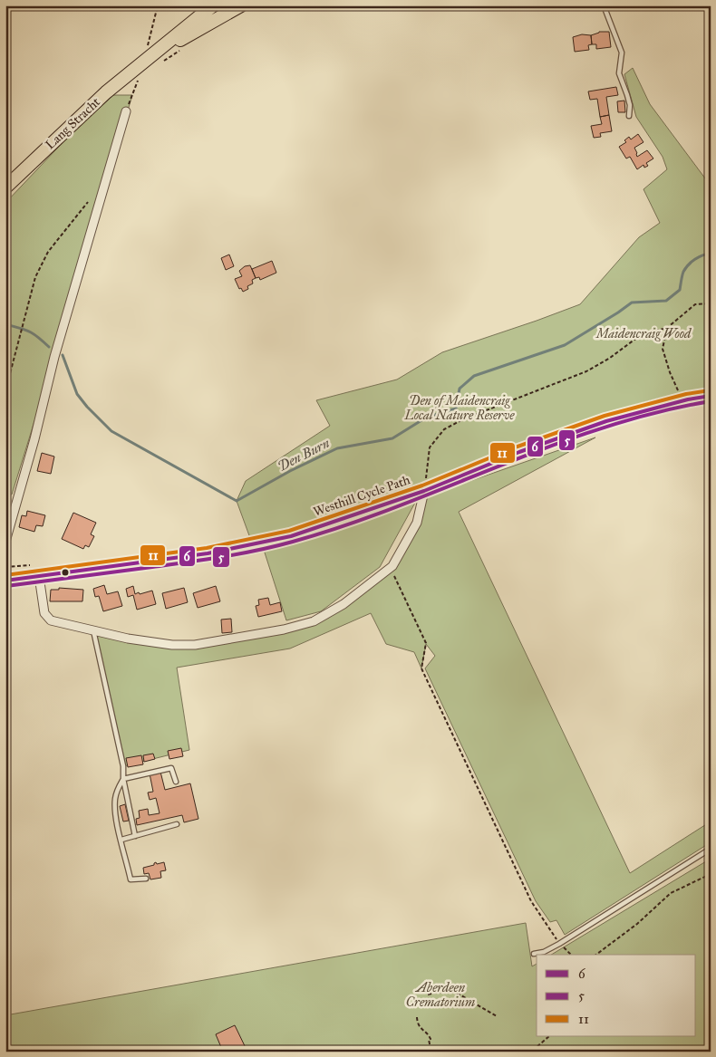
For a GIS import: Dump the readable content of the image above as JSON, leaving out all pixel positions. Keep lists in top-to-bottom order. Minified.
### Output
{"streets":{"main road":["Lang Stracht"]},"water":["Den Burn"],"parks":["Maidencraig Wood","Den of Maidencraig Local Nature Reserve","Aberdeen Crematorium"],"lines":["transit line 11","transit line 6","transit line 5"],"legend":["6","5","11"]}
